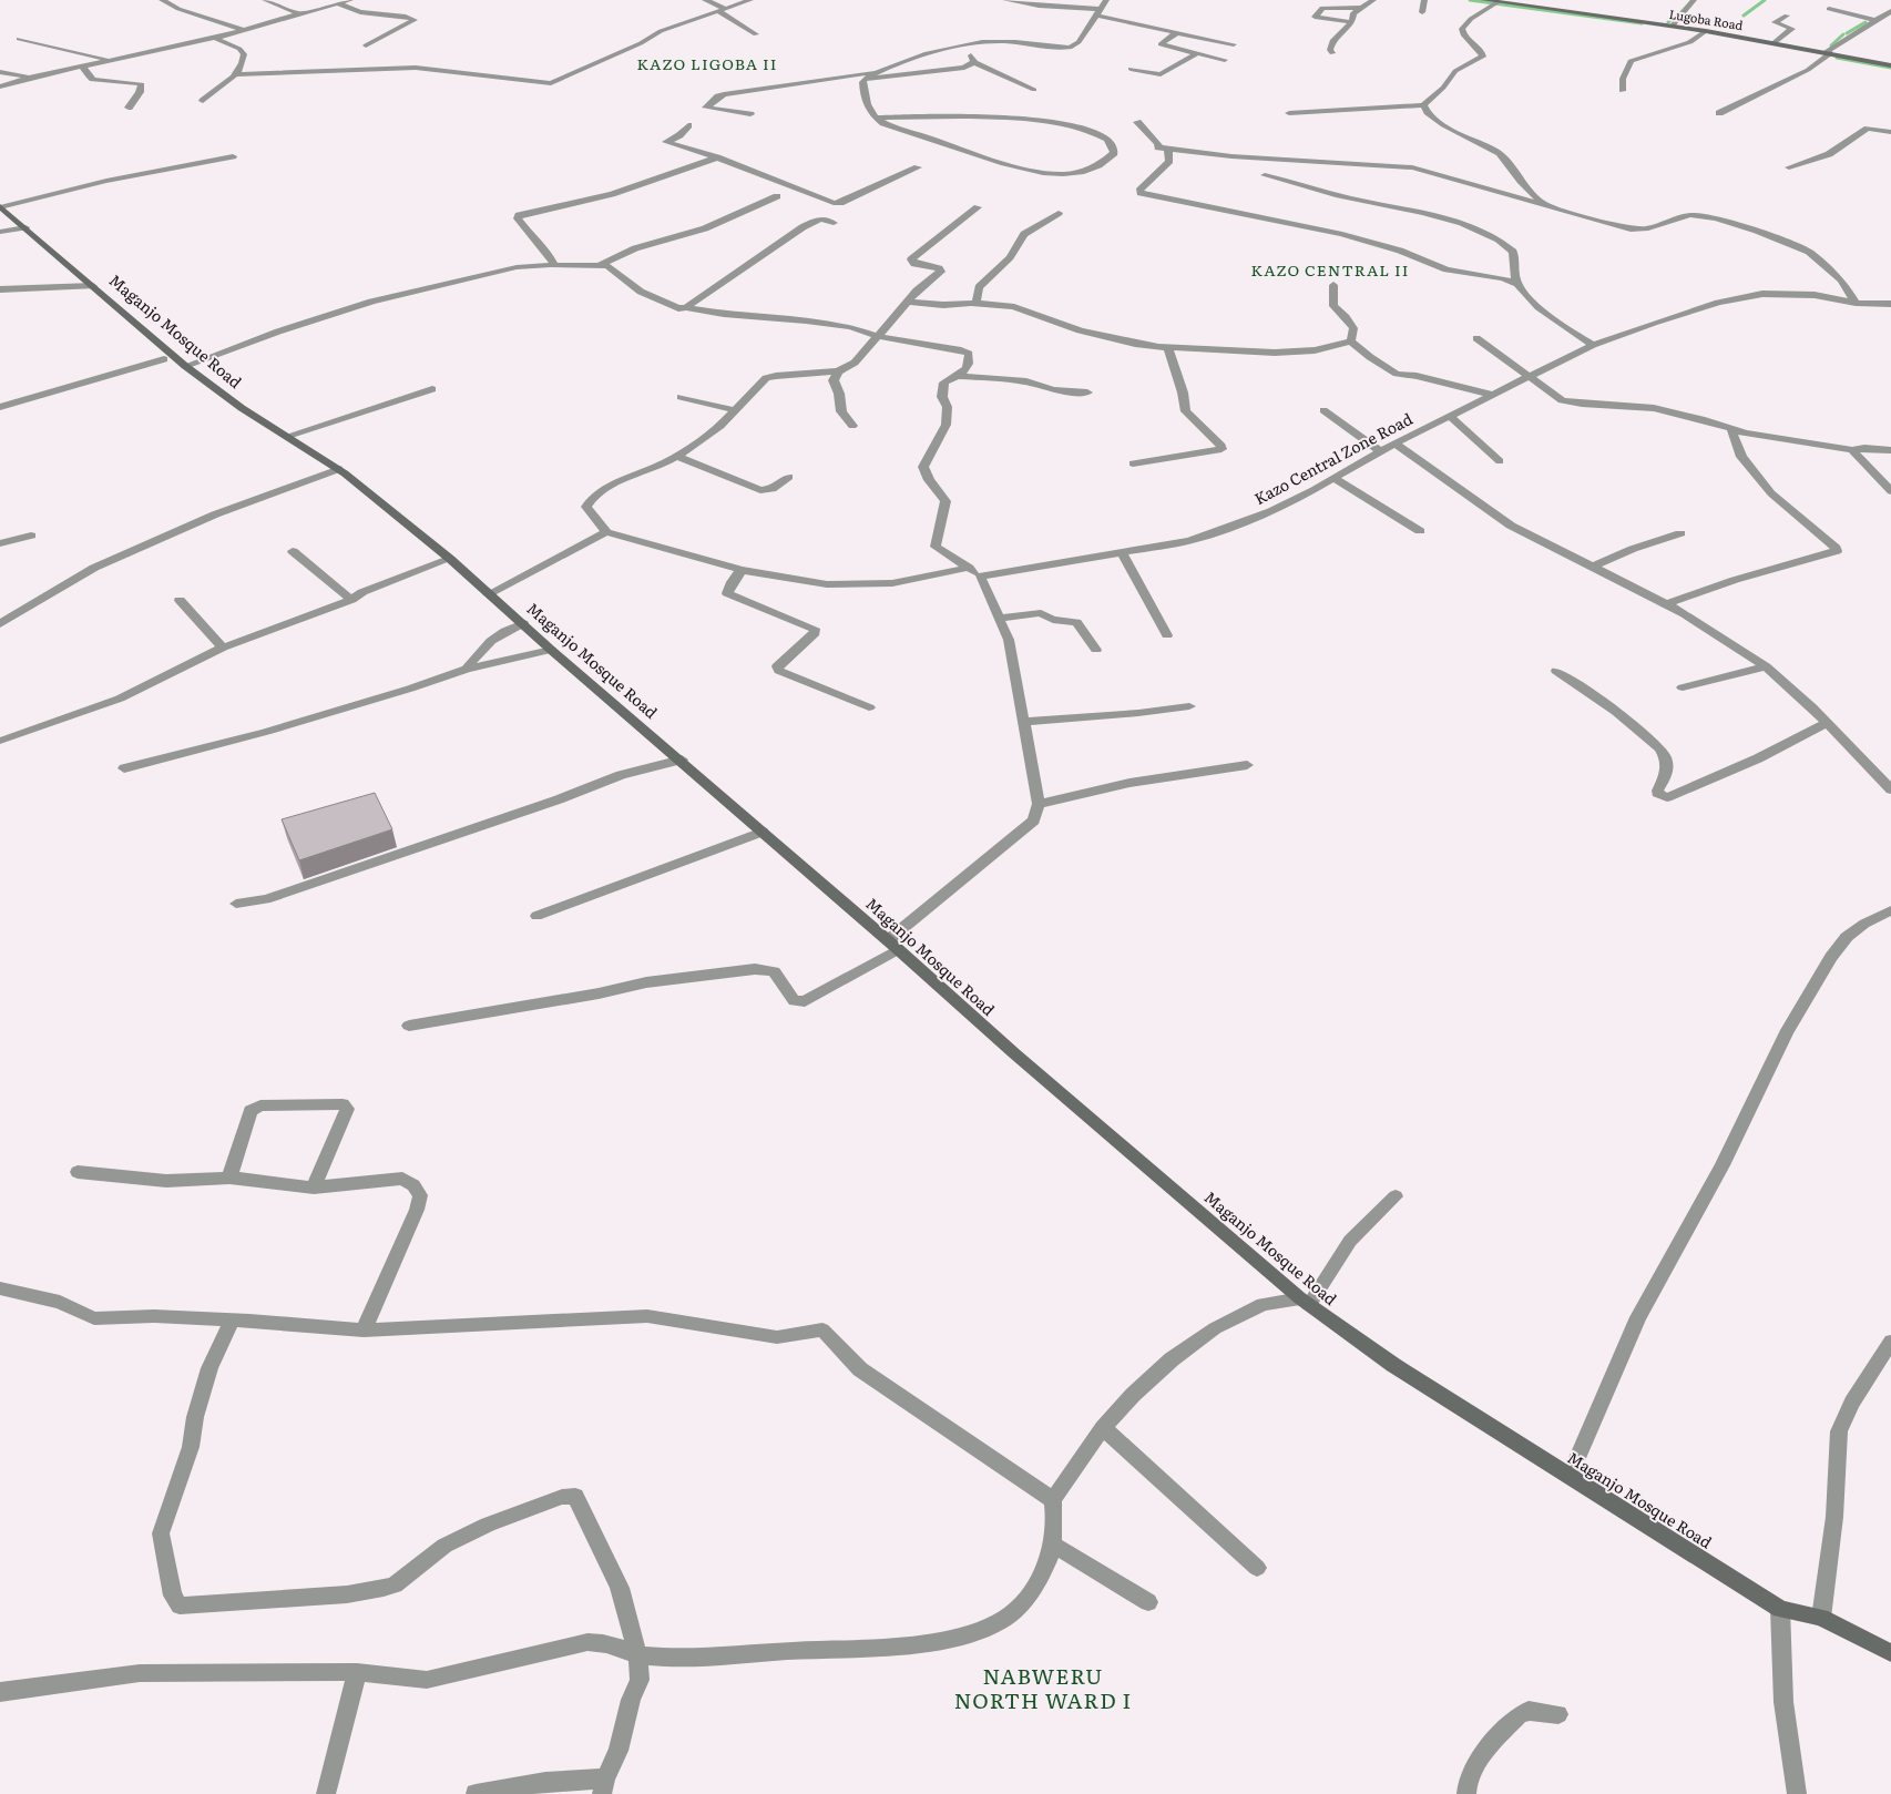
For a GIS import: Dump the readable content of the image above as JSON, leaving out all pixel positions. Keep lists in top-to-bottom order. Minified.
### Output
{"streets":{"street":["Lugoba Road","Maganjo Mosque Road","Kazo Central Zone Road"]},"districts":["KAZO LIGOBA II","KAZO CENTRAL II","NABWERU NORTH WARD I"]}
